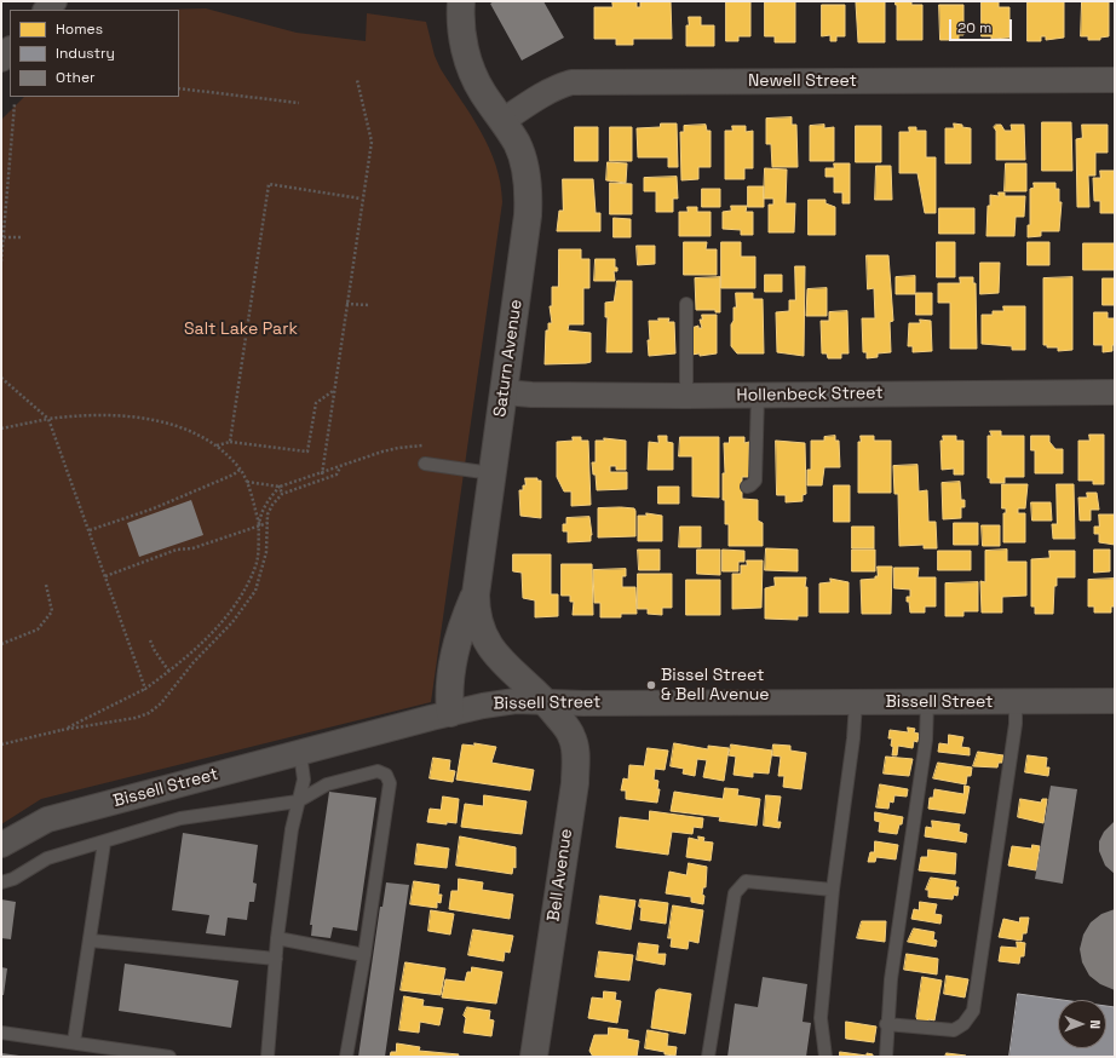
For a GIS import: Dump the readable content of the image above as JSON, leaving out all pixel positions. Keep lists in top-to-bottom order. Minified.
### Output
{"streets":{"street":["Newell Street","Saturn Avenue","Hollenbeck Street","Bissell Street","Bell Avenue"]},"crossings":[["Newell Street","Saturn Avenue"],["Saturn Avenue","Hollenbeck Street"],["Saturn Avenue","Bissell Street"],["Saturn Avenue","Bell Avenue"],["Bissell Street","Bell Avenue"]],"parks":["Salt Lake Park"],"places":["Bissel Street & Bell Avenue"],"legend":["Homes","Industry","Other"],"scale_bar":"20 m","north":"right"}
